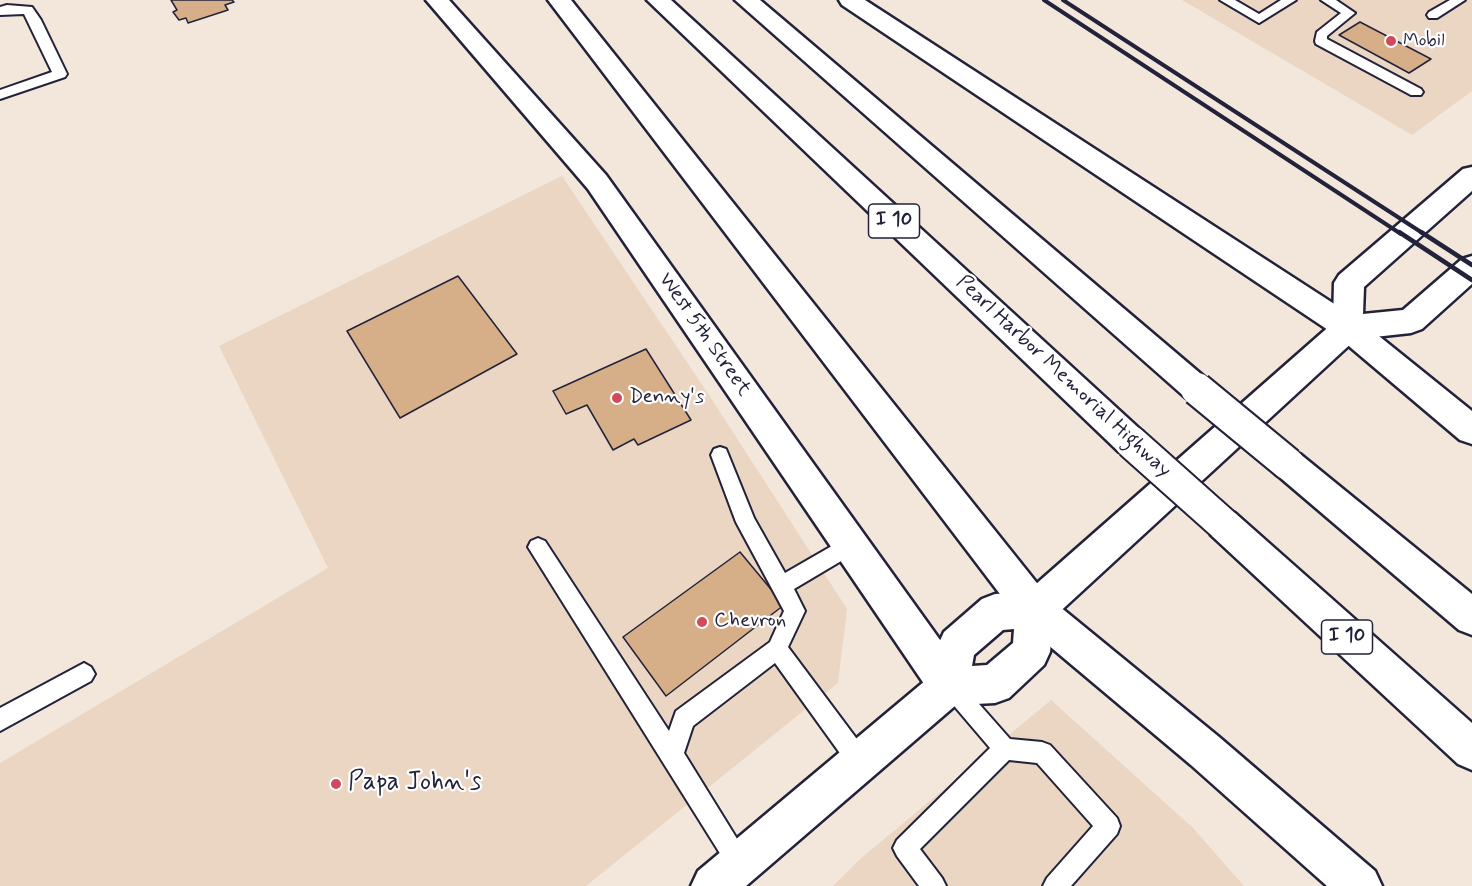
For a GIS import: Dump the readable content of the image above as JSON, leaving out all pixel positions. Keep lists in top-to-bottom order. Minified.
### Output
{"streets":{"main road":["I 10","West 5th Street","Pearl Harbor Memorial Highway"]},"places":["Mobil","Denny's","Chevron","Papa John's"]}
